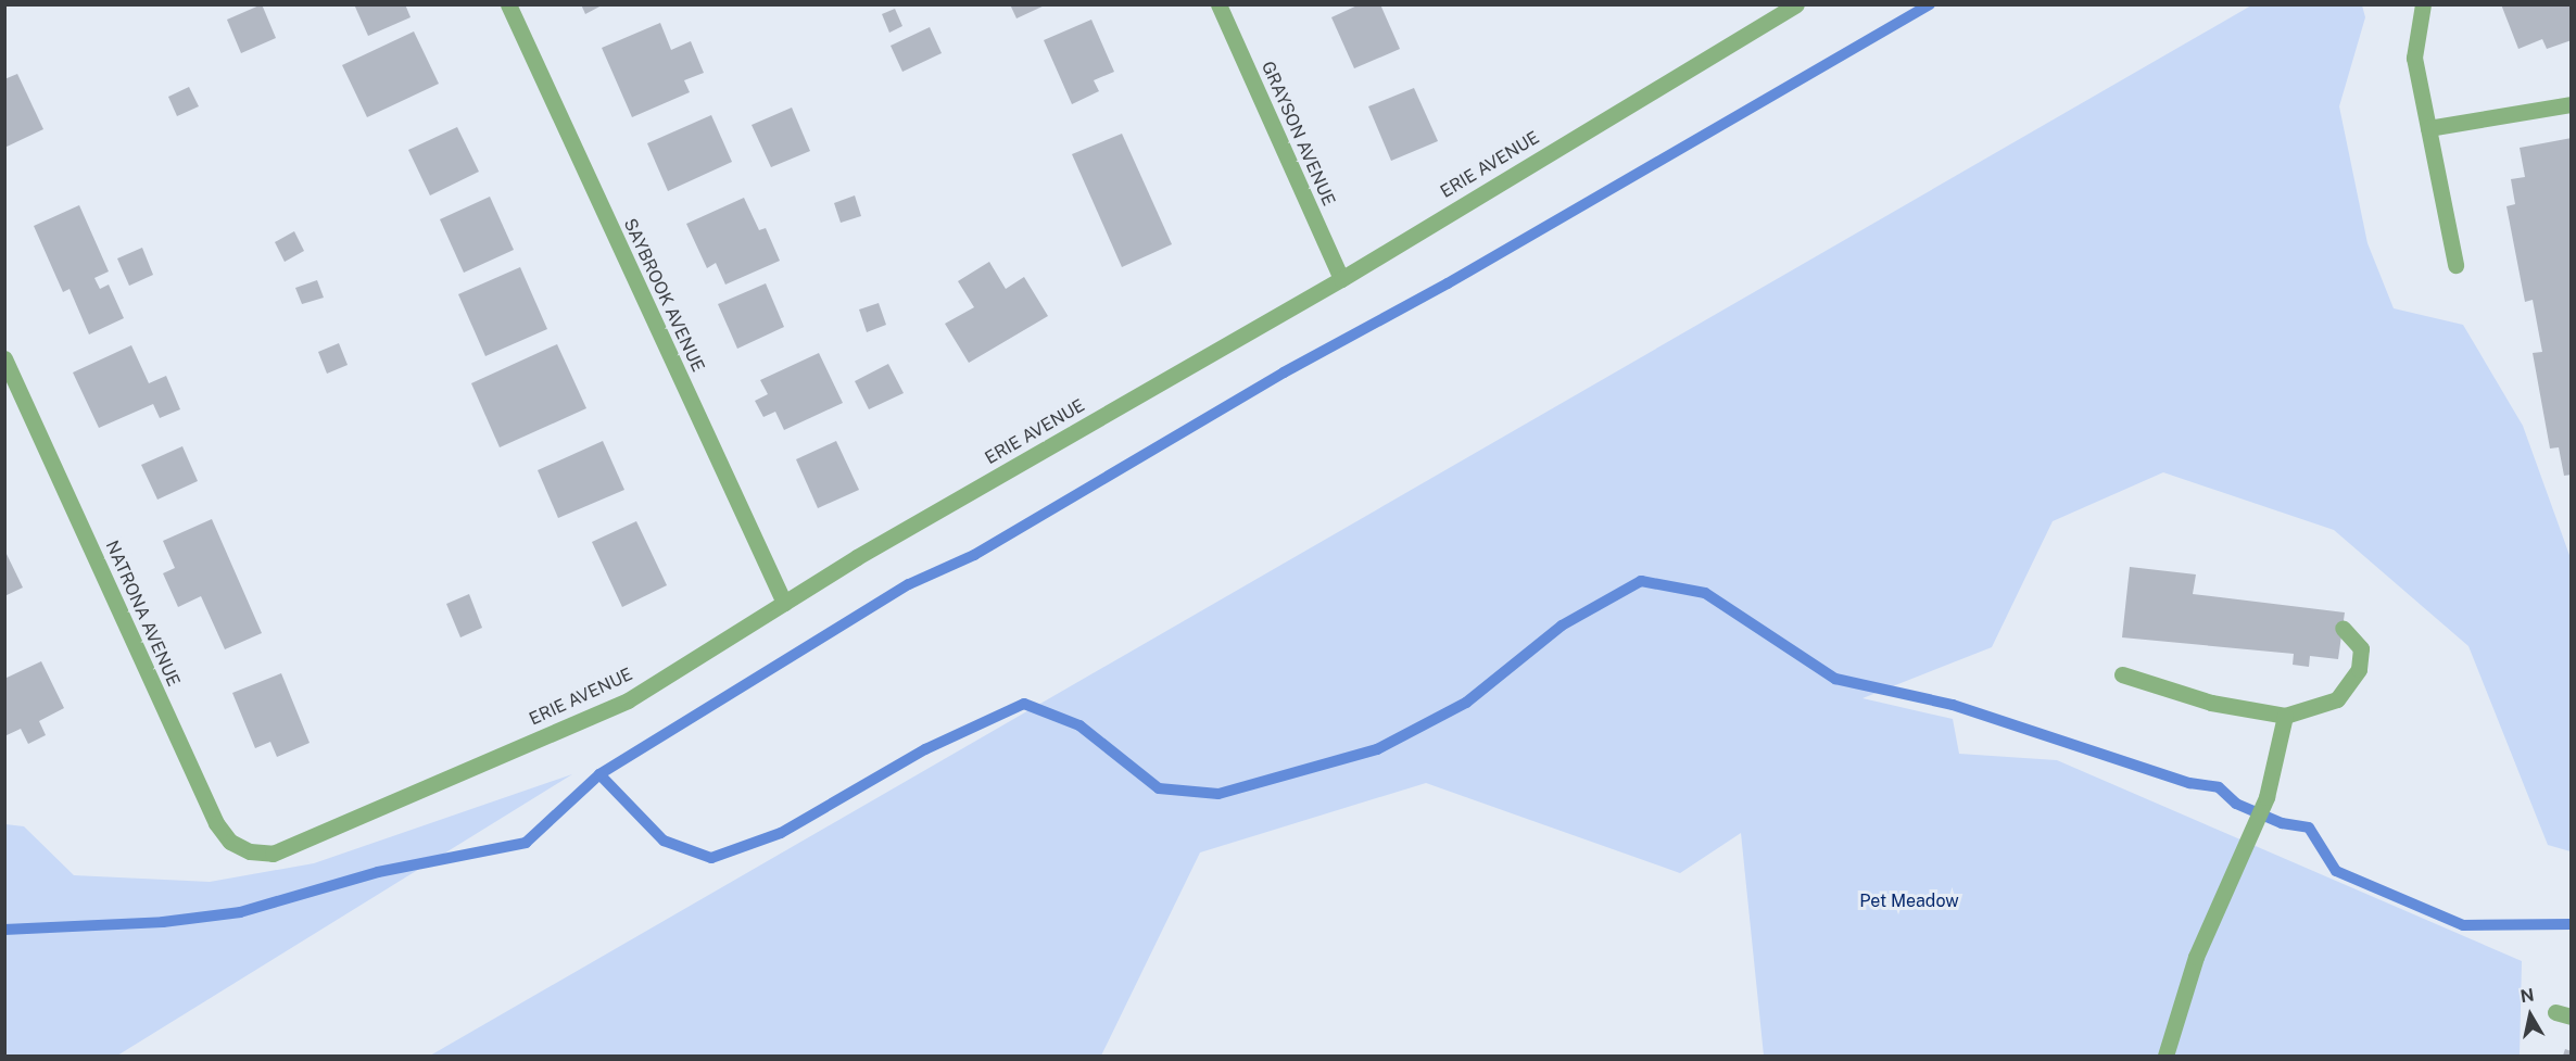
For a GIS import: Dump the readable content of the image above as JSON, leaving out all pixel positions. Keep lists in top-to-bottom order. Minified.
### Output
{"streets":{"street":["GRAYSON AVENUE","ERIE AVENUE","SAYBROOK AVENUE","NATRONA AVENUE"]},"crossings":[["GRAYSON AVENUE","ERIE AVENUE"],["ERIE AVENUE","SAYBROOK AVENUE"],["ERIE AVENUE","NATRONA AVENUE"]],"parks":["Pet Meadow"],"north":"top"}
